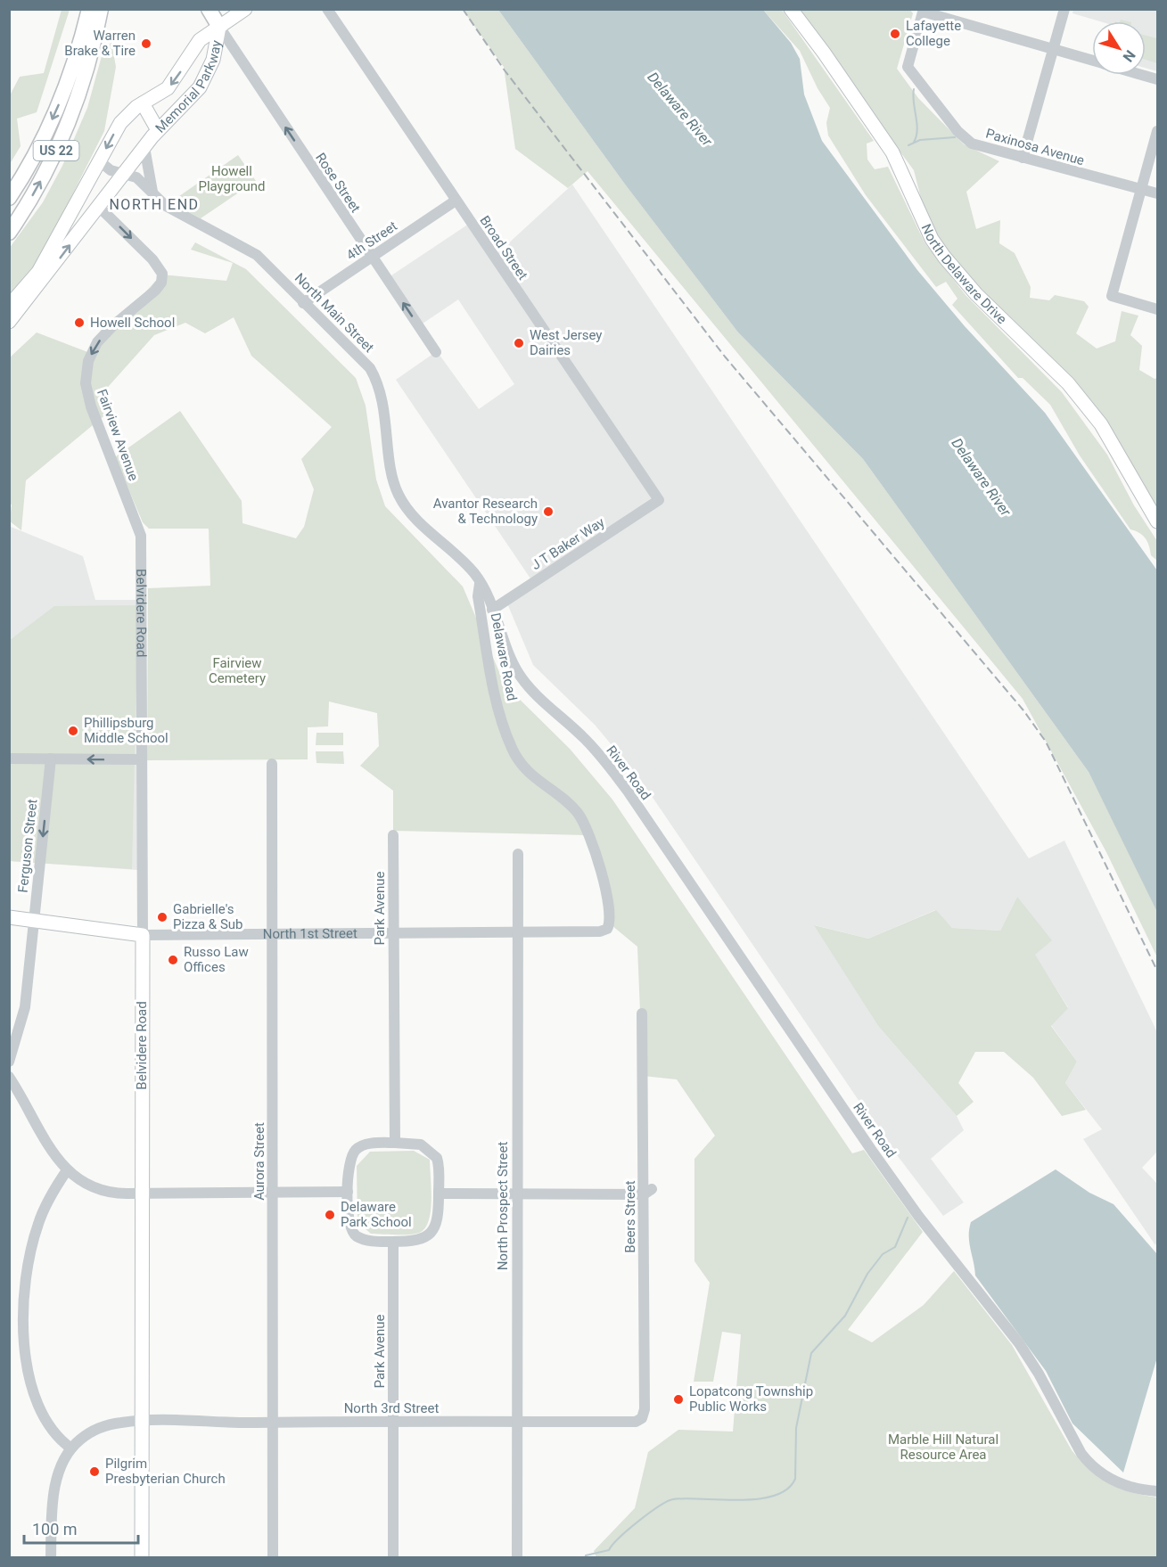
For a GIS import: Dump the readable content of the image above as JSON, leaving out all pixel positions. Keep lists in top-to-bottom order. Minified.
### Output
{"streets":{"highway":["US 22"],"main road":["Memorial Parkway","North Delaware Drive","Belvidere Road","North 1st Street"],"street":["Paxinosa Avenue","Rose Street","4th Street","Broad Street","North Main Street","Fairview Avenue","J T Baker Way","Delaware Road","River Road","Ferguson Street","Park Avenue","Aurora Street","North Prospect Street","Beers Street","North 3rd Street"]},"crossings":[["Memorial Parkway","Rose Street"],["Memorial Parkway","North Main Street"],["Memorial Parkway","Fairview Avenue"],["Rose Street","4th Street"],["4th Street","Broad Street"],["4th Street","North Main Street"],["Broad Street","J T Baker Way"],["North Main Street","J T Baker Way"],["North Main Street","Delaware Road"],["North Main Street","River Road"],["Fairview Avenue","Belvidere Road"],["J T Baker Way","River Road"],["Belvidere Road","North 1st Street"],["Belvidere Road","North 3rd Street"],["Delaware Road","North 1st Street"],["Ferguson Street","North 1st Street"],["Park Avenue","North 1st Street"],["Park Avenue","North 3rd Street"],["North 1st Street","Aurora Street"],["North 1st Street","North Prospect Street"],["Aurora Street","North 3rd Street"],["North Prospect Street","North 3rd Street"],["Beers Street","North 3rd Street"]],"one_way":["Rose Street","Fairview Avenue","Ferguson Street"],"districts":["NORTH END"],"water":["Delaware River"],"parks":["Howell Playground","Fairview Cemetery","Marble Hill Natural Resource Area"],"places":["Lafayette College","Warren Brake & Tire","Howell School","West Jersey Dairies","Avantor Research & Technology","Phillipsburg Middle School","Gabrielle's Pizza & Sub","Russo Law Offices","Delaware Park School","Lopatcong Township Public Works","Pilgrim Presbyterian Church"],"scale_bar":"100 m","north":"bottom right"}
